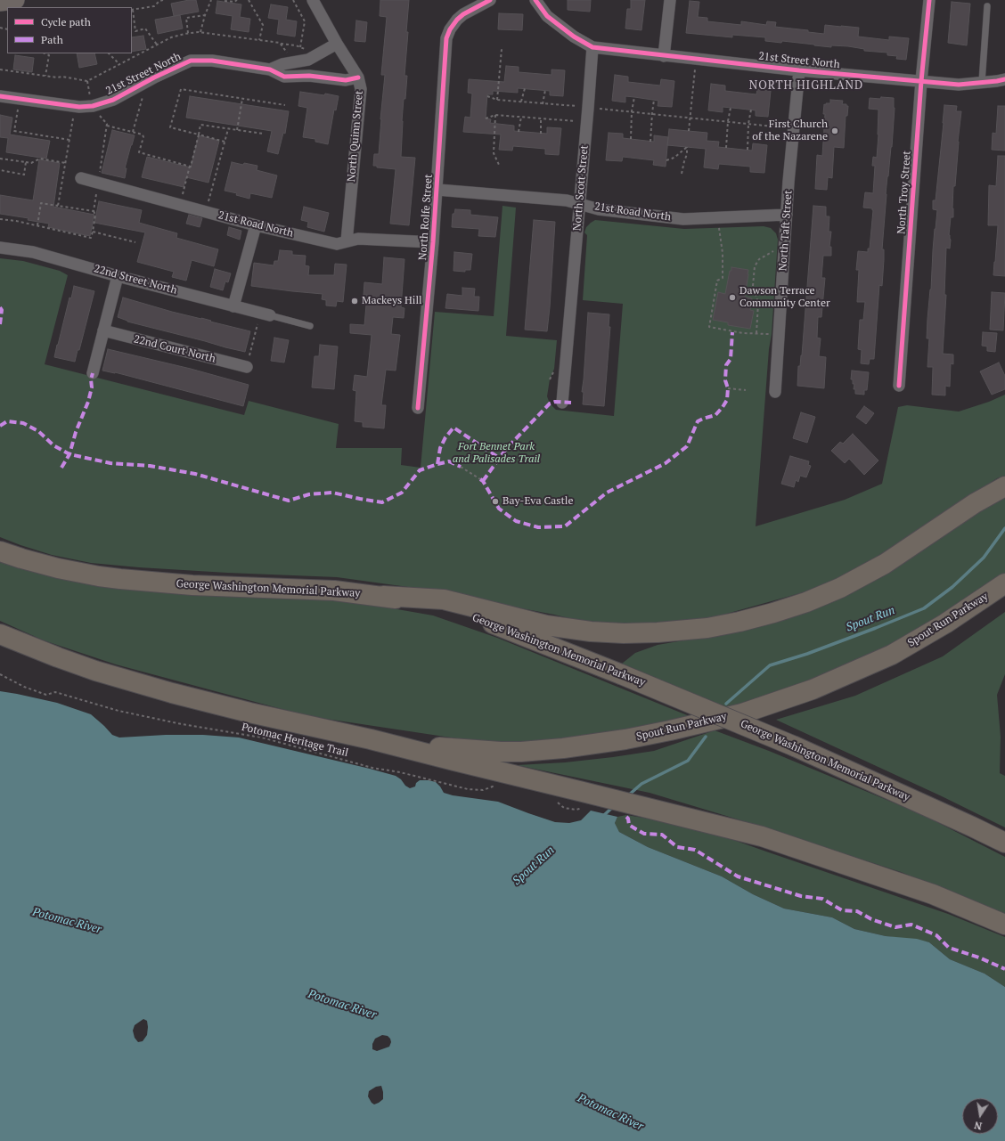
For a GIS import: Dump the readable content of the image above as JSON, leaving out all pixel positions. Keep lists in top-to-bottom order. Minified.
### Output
{"streets":{"highway":["George Washington Memorial Parkway","Spout Run Parkway"],"street":["21st Street North","North Quinn Street","North Scott Street","North Troy Street","21st Road North","North Rolfe Street","North Taft Street","22nd Street North","22nd Court North"],"path":["Potomac Heritage Trail"]},"crossings":[["21st Street North","North Quinn Street"],["21st Street North","North Scott Street"],["21st Street North","North Troy Street"],["21st Street North","North Taft Street"],["North Quinn Street","21st Road North"],["North Scott Street","21st Road North"],["21st Road North","North Rolfe Street"],["21st Road North","North Taft Street"]],"districts":["NORTH HIGHLAND"],"water":["Spout Run","Potomac River"],"parks":["Fort Bennet Park and Palisades Trail"],"places":["First Church of the Nazarene","Dawson Terrace Community Center","Mackeys Hill","Bay-Eva Castle"],"legend":["Cycle path","Path"],"north":"bottom"}
